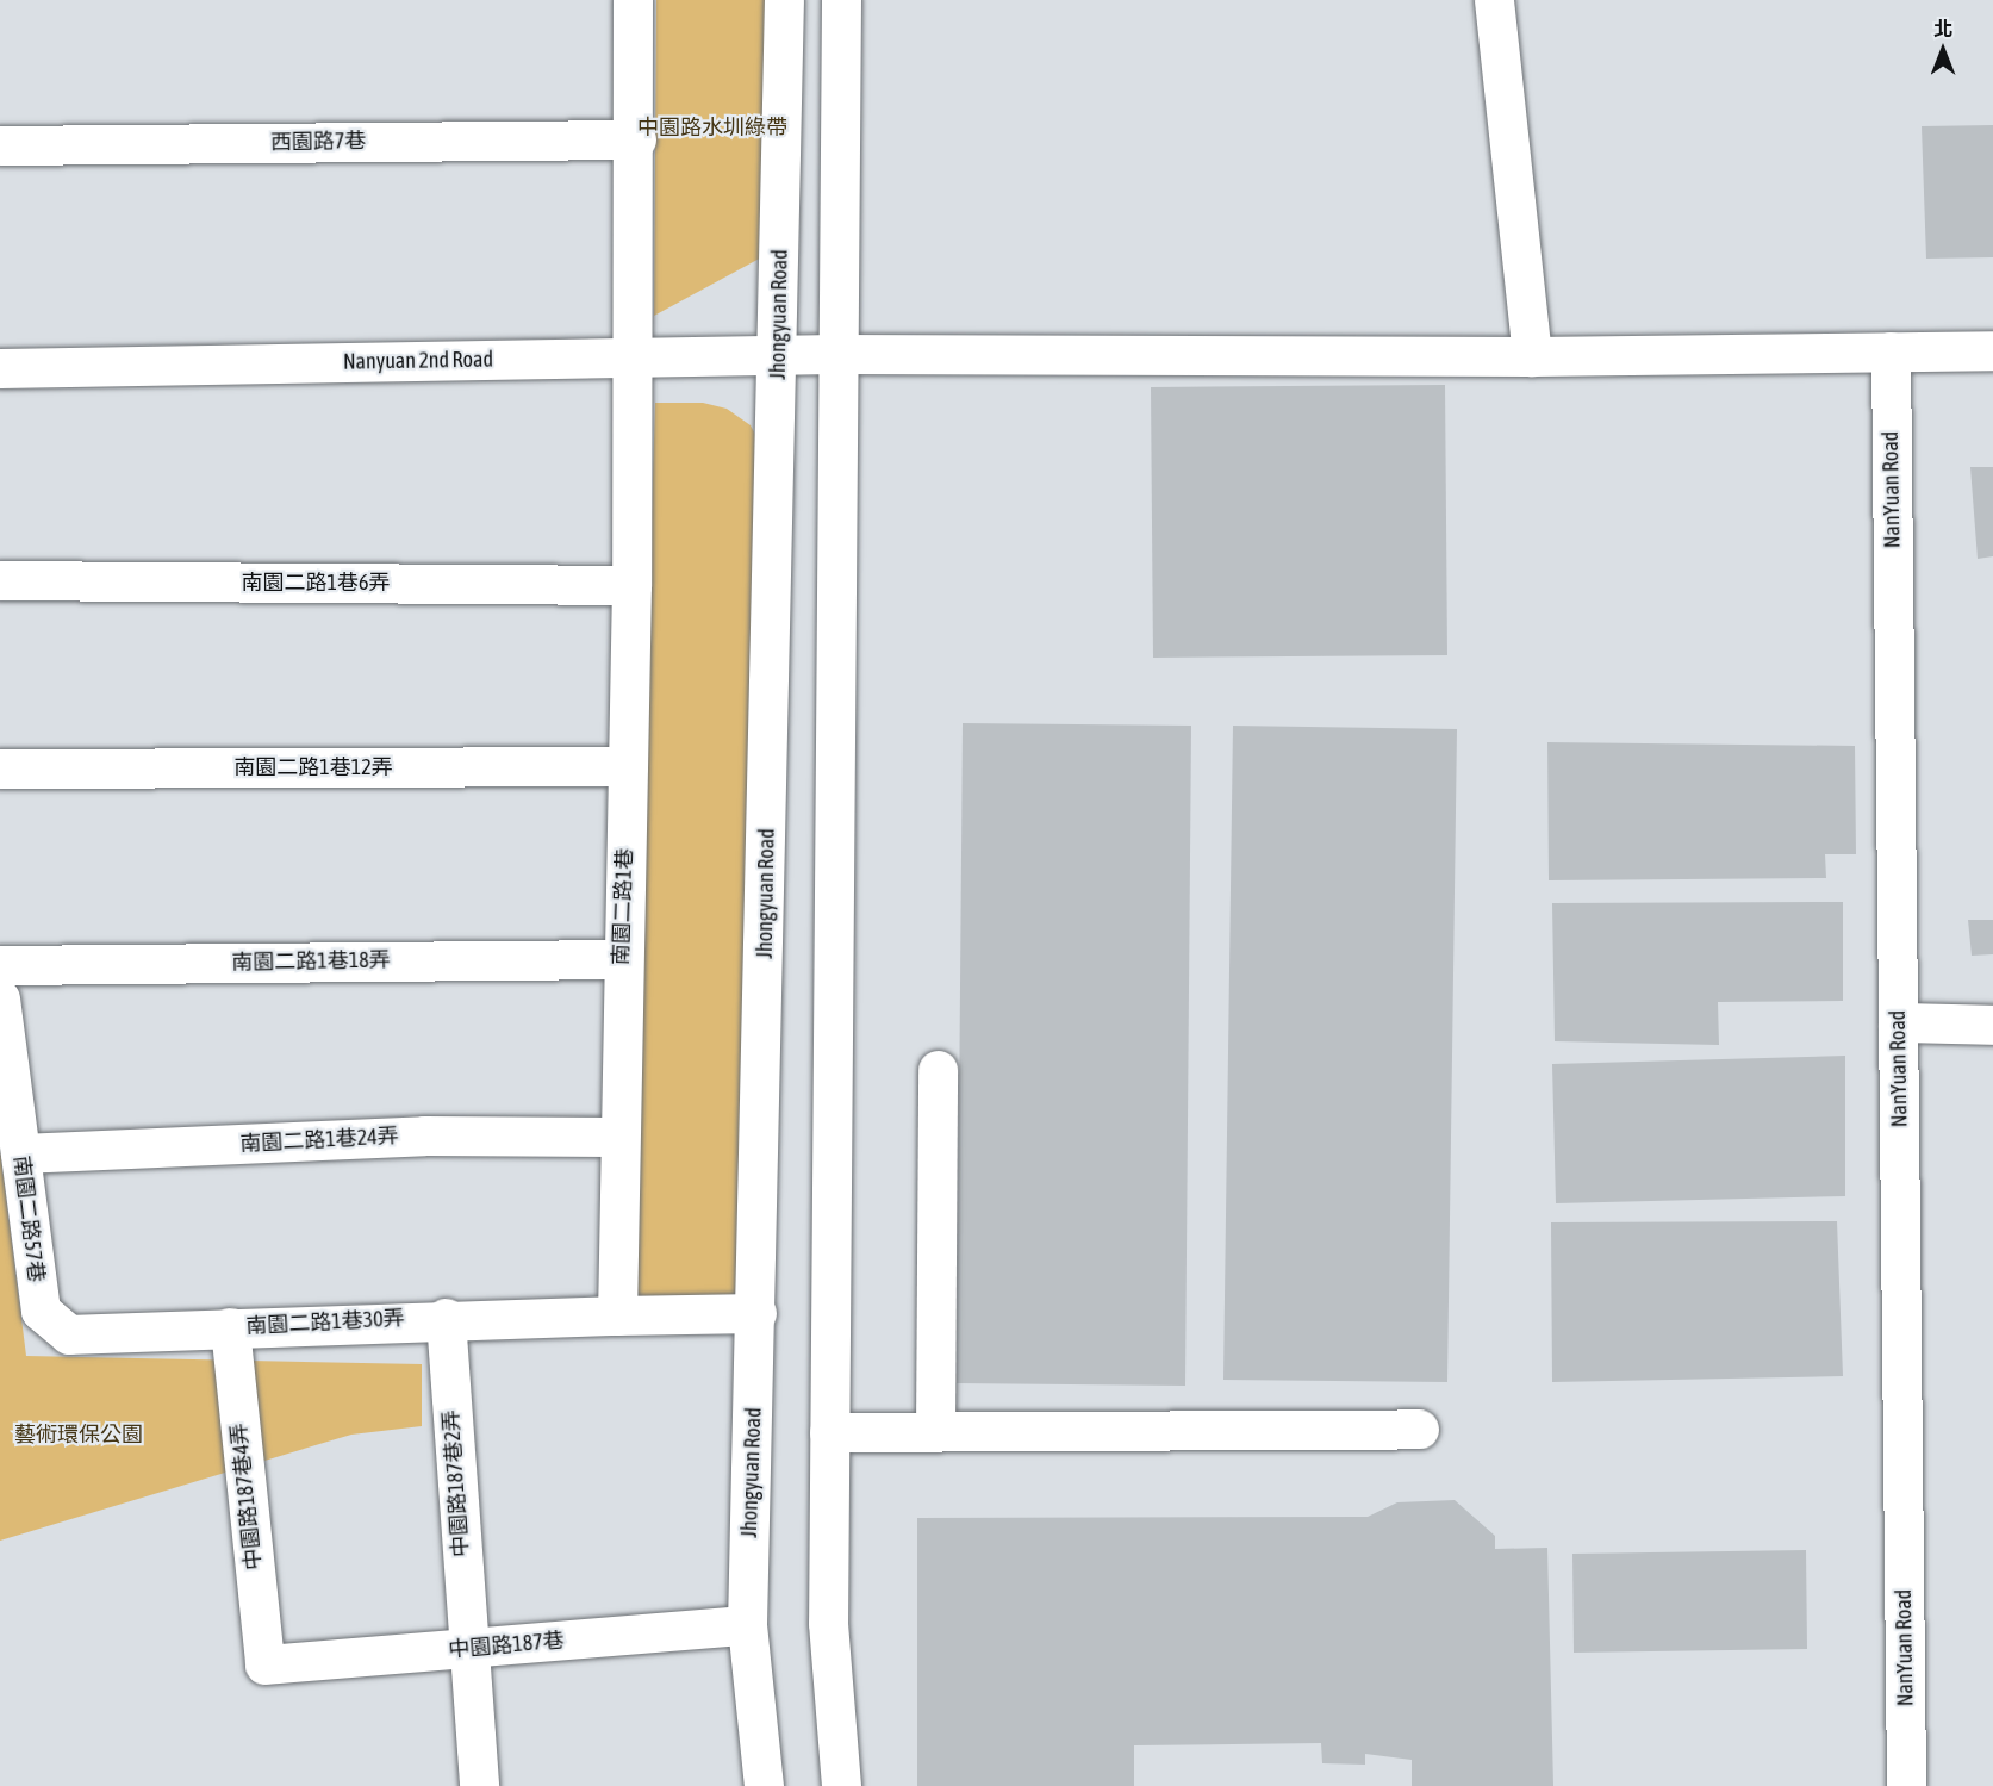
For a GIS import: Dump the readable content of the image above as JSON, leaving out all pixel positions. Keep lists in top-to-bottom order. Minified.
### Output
{"streets":{"main road":["西園路7巷","Jhongyuan Road","Nanyuan 2nd Road","NanYuan Road","南園二路1巷6弄","南園二路1巷12弄","南園二路1巷","南園二路1巷18弄","南園二路1巷24弄","南園二路57巷","南園二路1巷30弄","中園路187巷2弄","中園路187巷4弄","中園路187巷"]},"crossings":[["西園路7巷","南園二路1巷"],["Jhongyuan Road","Nanyuan 2nd Road"],["Jhongyuan Road","中園路187巷"],["Nanyuan 2nd Road","NanYuan Road"],["Nanyuan 2nd Road","南園二路1巷"],["南園二路1巷6弄","南園二路1巷"],["南園二路1巷12弄","南園二路1巷"],["南園二路1巷","南園二路1巷18弄"],["南園二路1巷","南園二路1巷24弄"],["南園二路1巷","南園二路1巷30弄"],["南園二路1巷24弄","南園二路57巷"],["南園二路57巷","南園二路1巷30弄"],["南園二路1巷30弄","中園路187巷2弄"],["南園二路1巷30弄","中園路187巷4弄"],["中園路187巷2弄","中園路187巷"],["中園路187巷4弄","中園路187巷"]],"parks":["中園路水圳綠帶","藝術環保公園"],"north":"top"}
